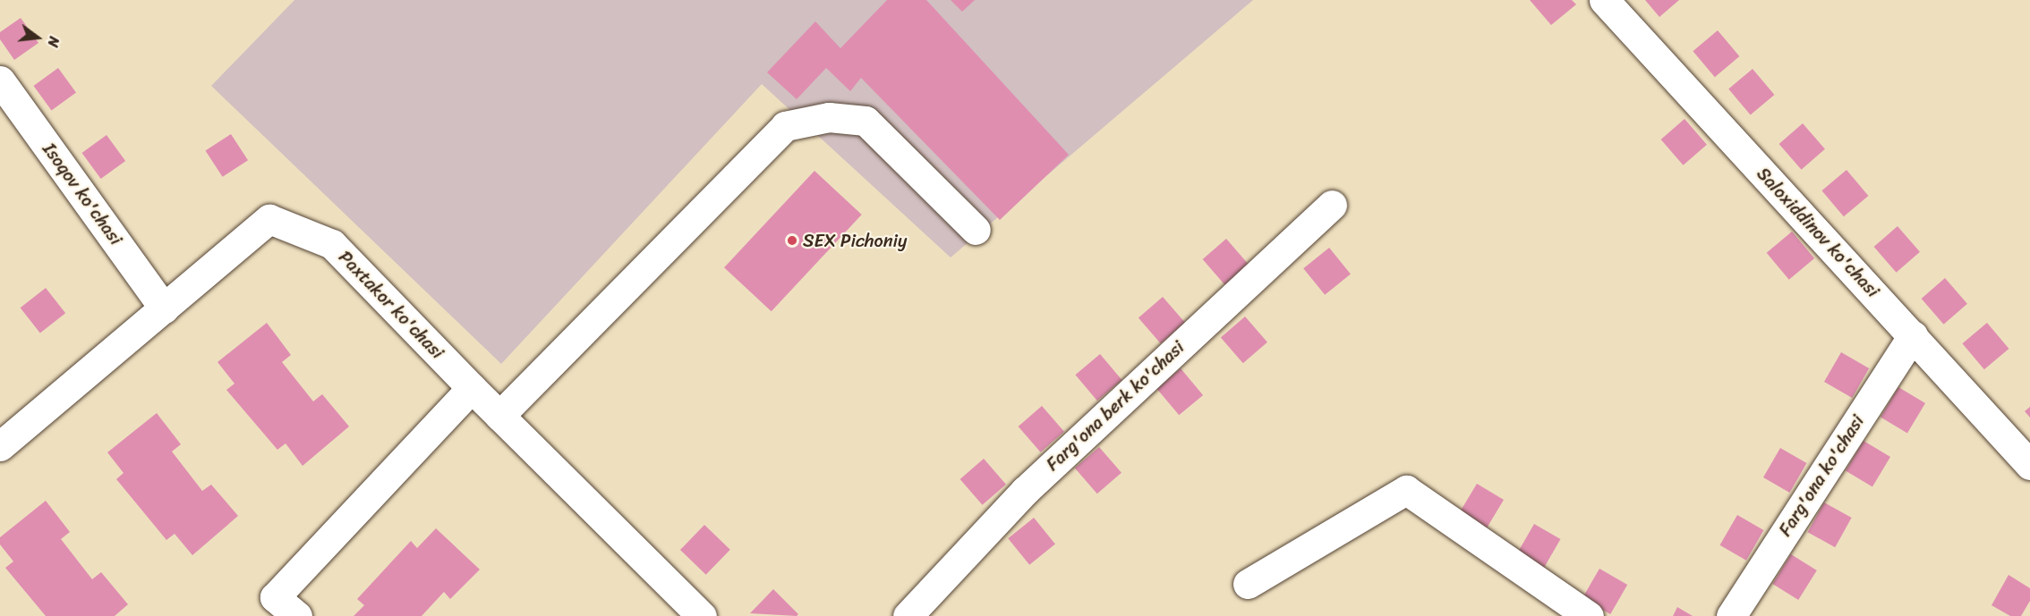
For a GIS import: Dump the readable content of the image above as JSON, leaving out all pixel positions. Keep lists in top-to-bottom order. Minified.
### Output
{"streets":{"street":["Isoqov ko'chasi","Saloxiddinov ko'chasi","Paxtakor ko'chasi","Farg'ona berk ko'chasi","Farg'ona ko'chasi"]},"crossings":[["Isoqov ko'chasi","Paxtakor ko'chasi"],["Saloxiddinov ko'chasi","Farg'ona ko'chasi"]],"places":["SEX Pichoniy"],"north":"right"}
